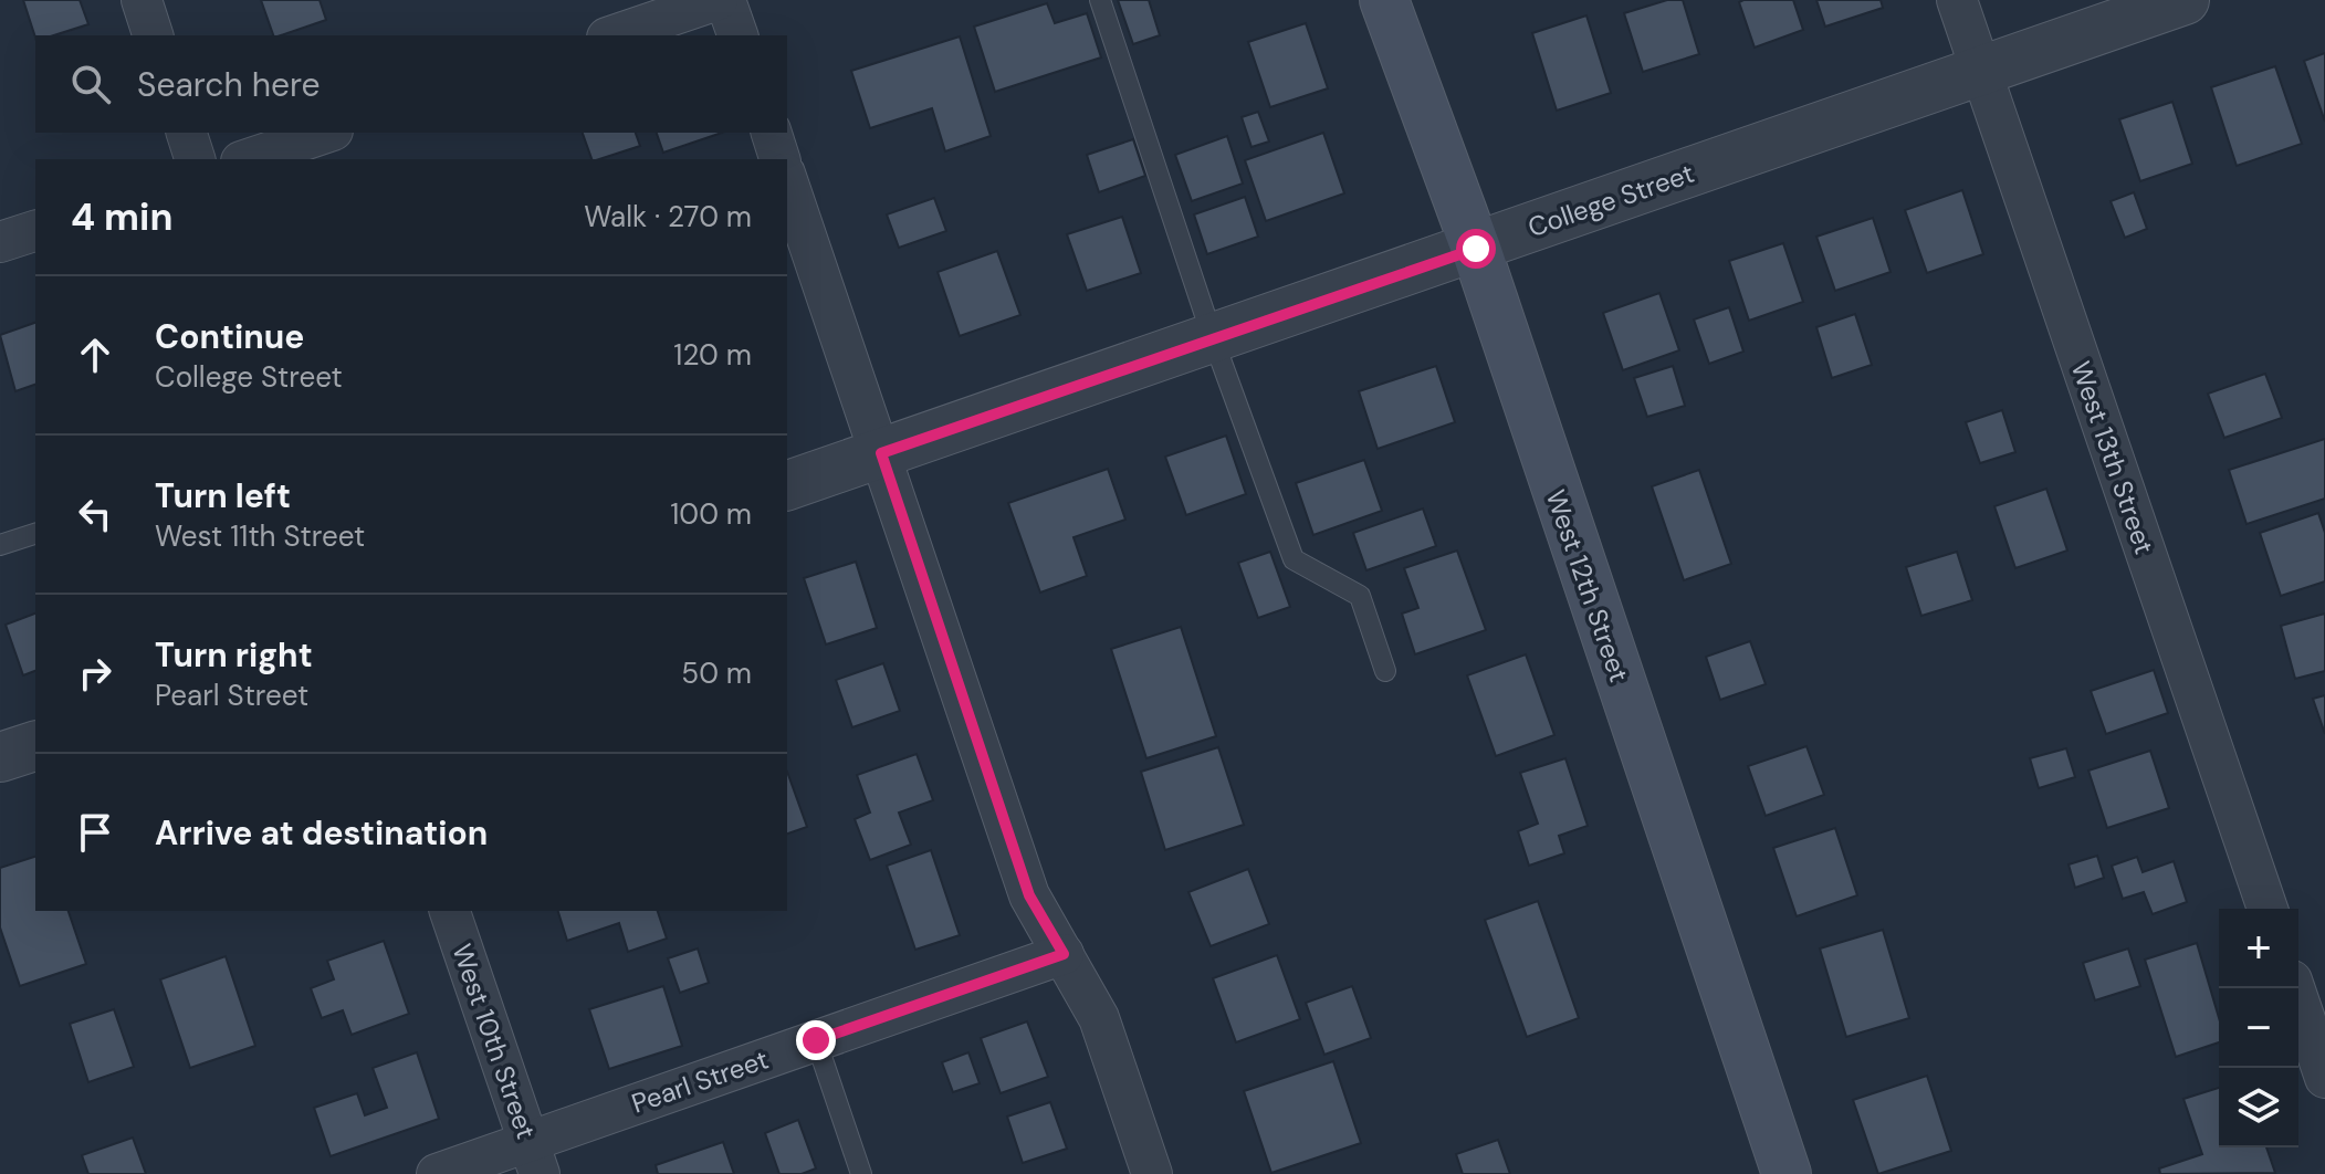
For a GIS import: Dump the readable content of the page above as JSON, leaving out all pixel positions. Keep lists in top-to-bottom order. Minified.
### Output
{"streets":{"main road":["West 12th Street"],"street":["College Street","West 13th Street","West 10th Street","Pearl Street"]},"crossings":[["College Street","West 13th Street"],["College Street","West 12th Street"],["West 10th Street","Pearl Street"]],"page":{"search":"Search here","heading":["4 min","Walk · 270 m"],"list":[["Continue","College Street","120 m"],["Turn left","West 11th Street","100 m"],["Turn right","Pearl Street","50 m"],"Arrive at destination"],"map_buttons":["+","−"]}}
